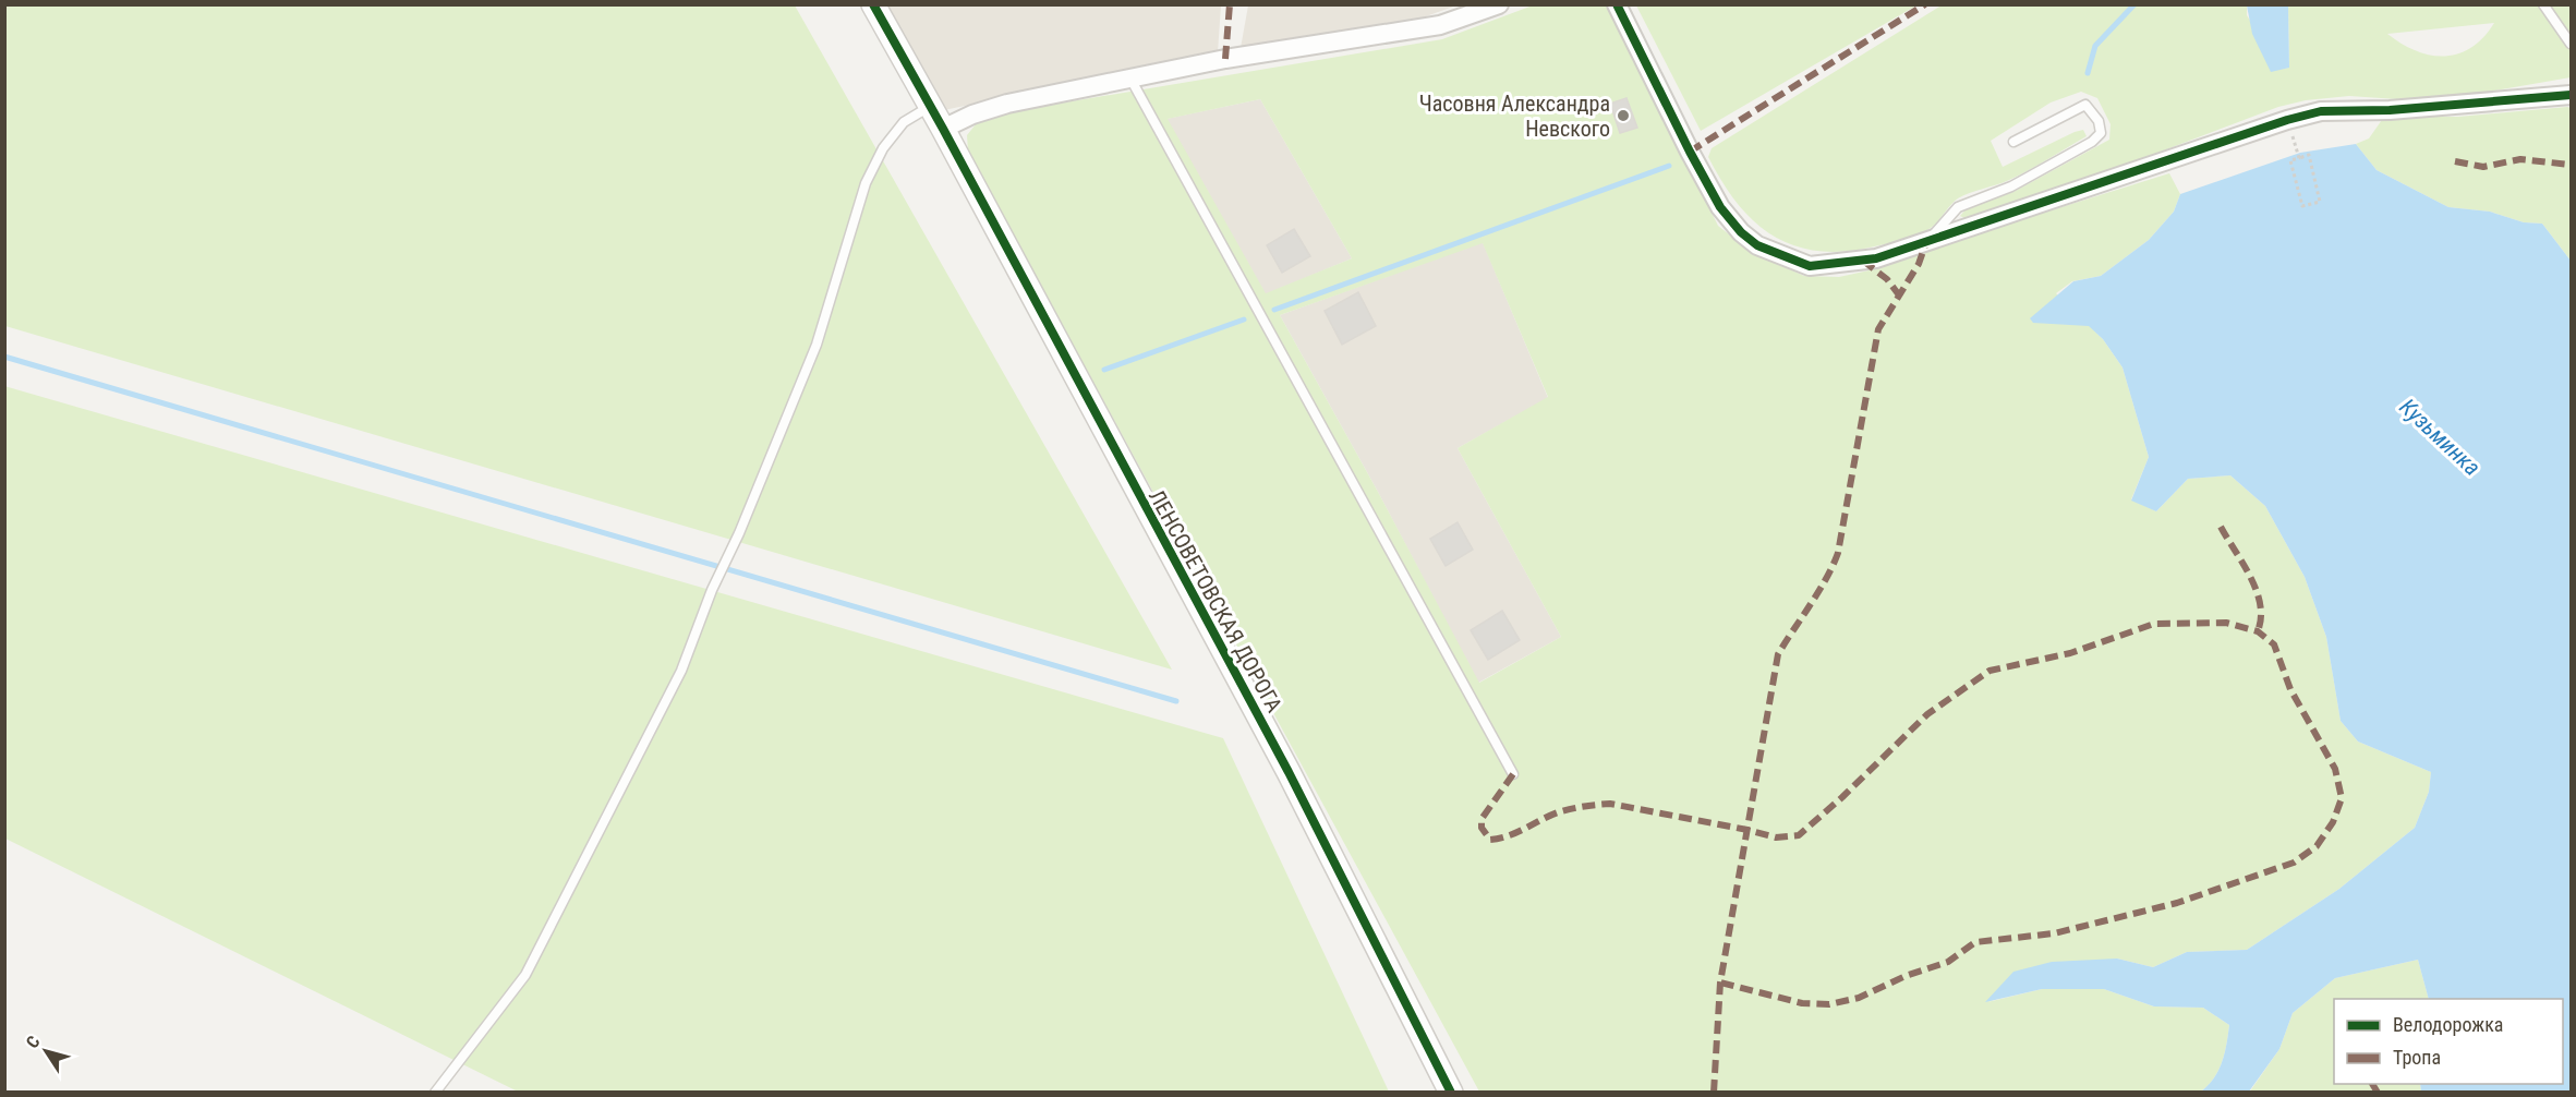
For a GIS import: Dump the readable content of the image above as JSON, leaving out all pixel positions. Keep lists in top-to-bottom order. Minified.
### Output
{"streets":{"street":["ЛЕНСОВЕТОВСКАЯ ДОРОГА"]},"water":["Кузьминка"],"places":["Часовня Александра Невского"],"legend":["Велодорожка","Тропа"],"north":"top left"}
